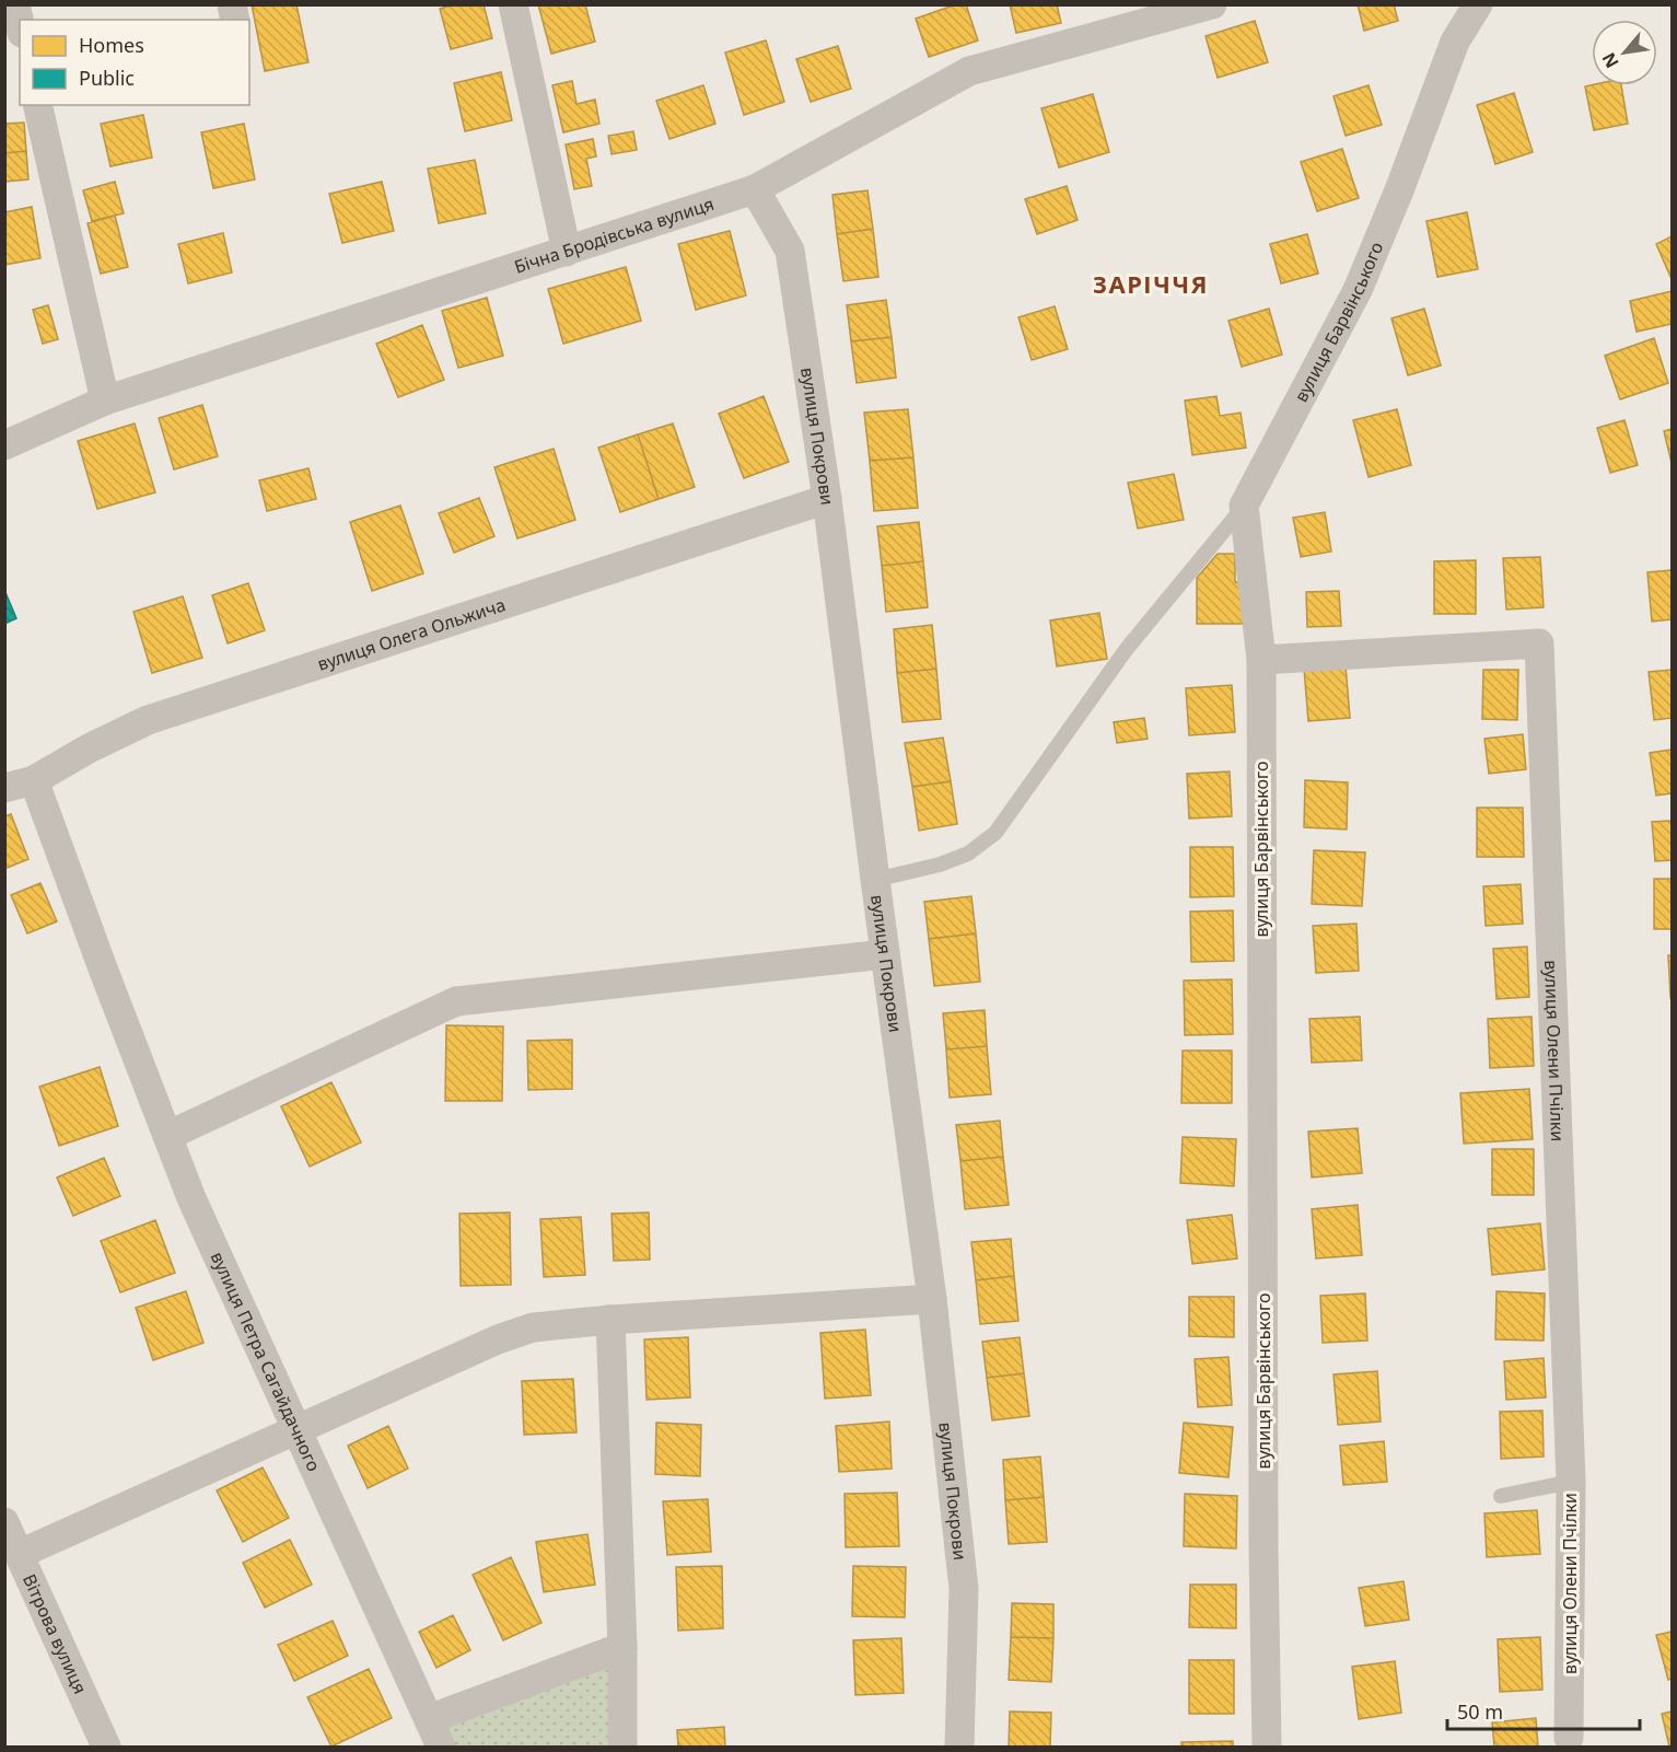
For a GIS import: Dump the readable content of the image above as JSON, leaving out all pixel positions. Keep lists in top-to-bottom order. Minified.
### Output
{"streets":{"street":["Бічна Бродівська вулиця","вулиця Барвінського","вулиця Покрови","вулиця Олега Ольжича","вулиця Олени Пчілки","вулиця Петра Сагайдачного","Вітрова вулиця"]},"crossings":[["Бічна Бродівська вулиця","вулиця Покрови"],["вулиця Барвінського","вулиця Олени Пчілки"],["вулиця Покрови","вулиця Олега Ольжича"],["вулиця Олега Ольжича","вулиця Петра Сагайдачного"]],"districts":["ЗАРІЧЧЯ"],"legend":["Homes","Public"],"scale_bar":"50 m","north":"bottom left"}
